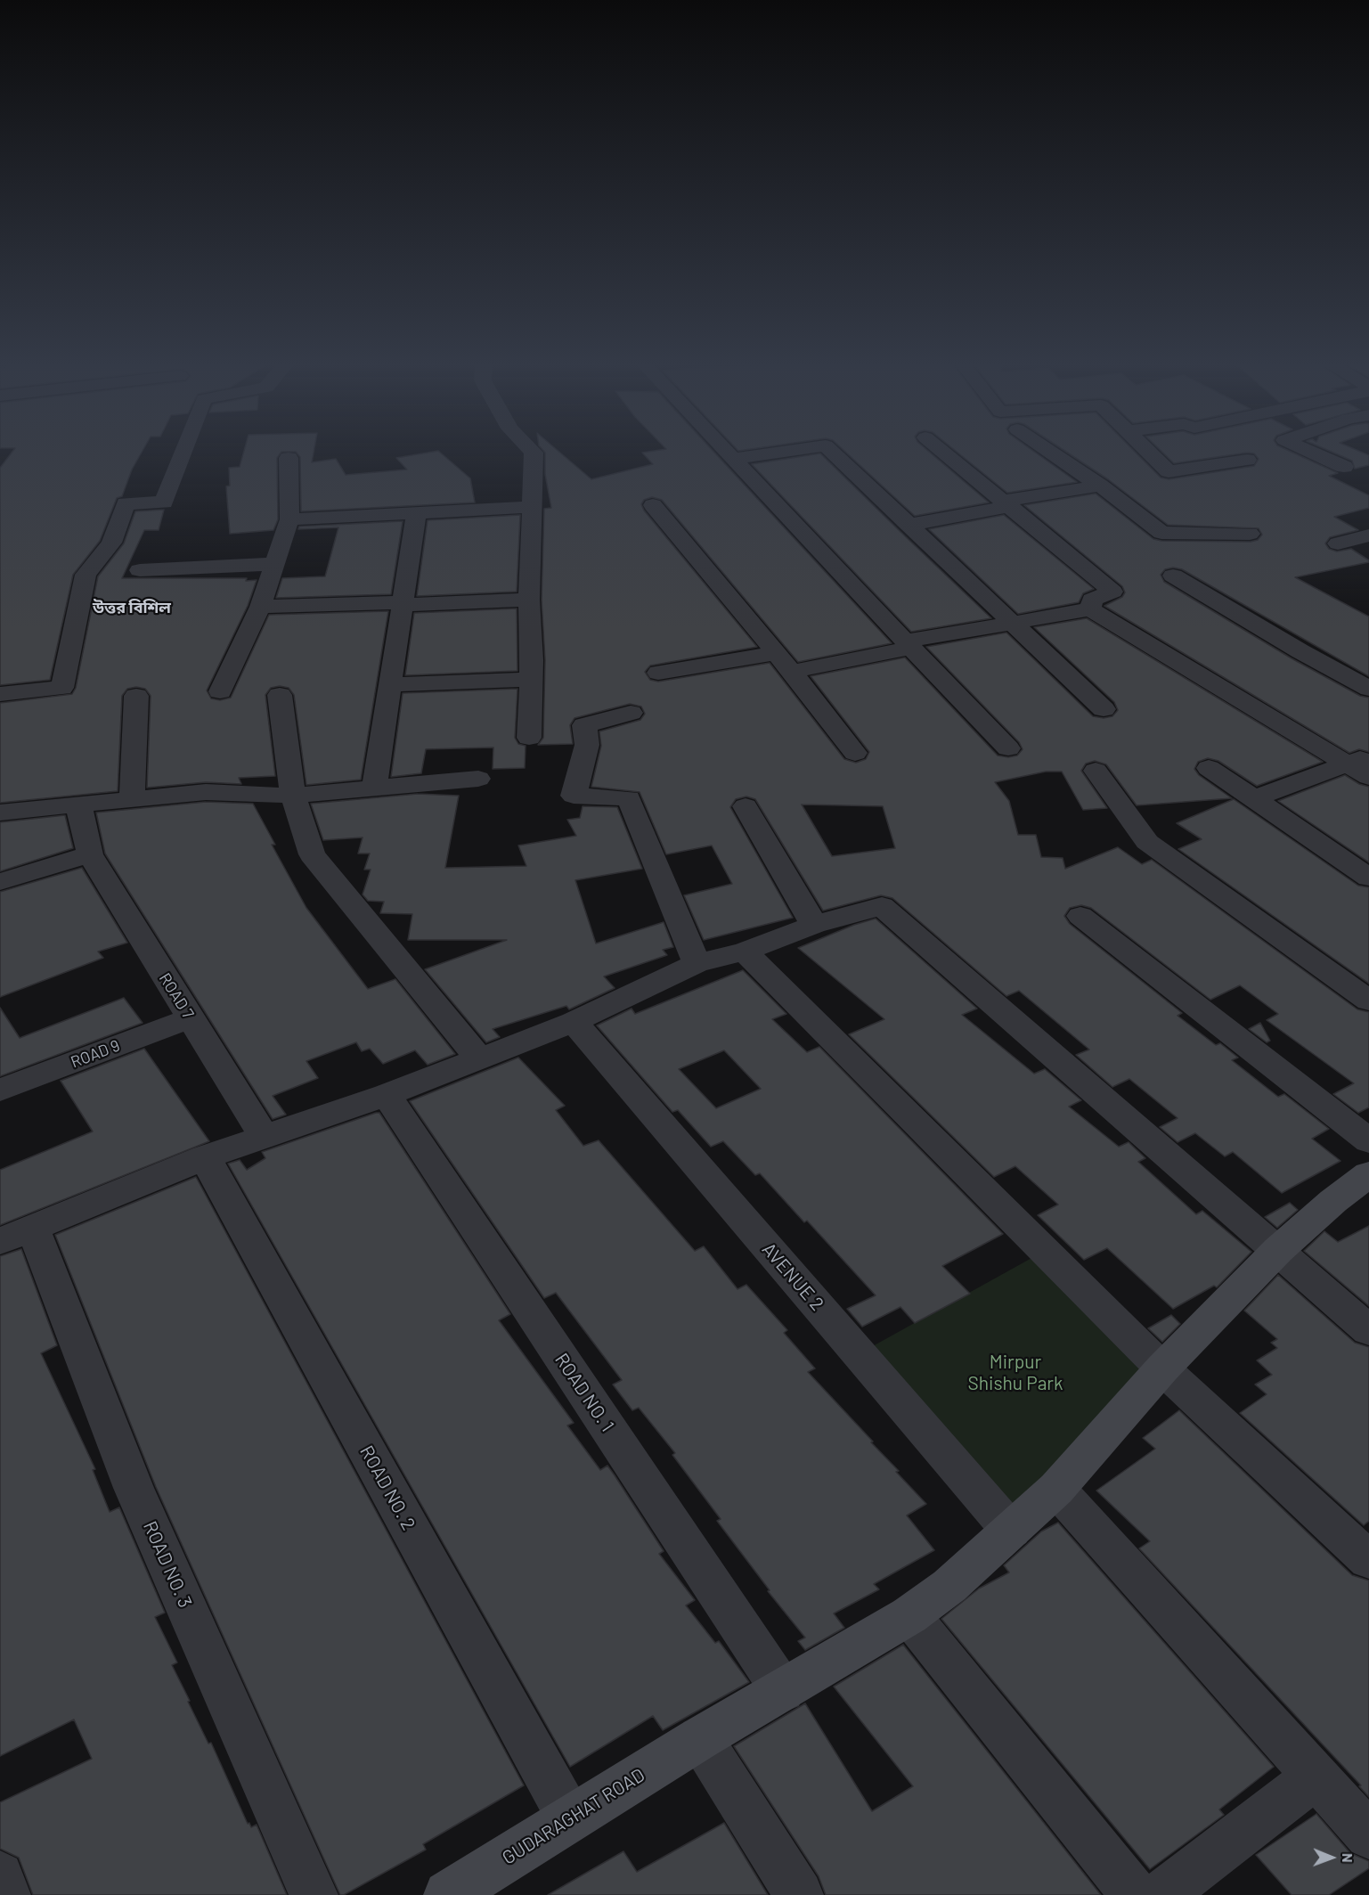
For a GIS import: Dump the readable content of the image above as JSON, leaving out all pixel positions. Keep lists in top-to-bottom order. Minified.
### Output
{"streets":{"street":["ROAD 7","ROAD 9","AVENUE 2","ROAD NO. 1","ROAD NO. 2","ROAD NO. 3","GUDARAGHAT ROAD"]},"crossings":[["ROAD 7","ROAD 9"],["AVENUE 2","GUDARAGHAT ROAD"],["ROAD NO. 1","GUDARAGHAT ROAD"],["ROAD NO. 2","GUDARAGHAT ROAD"]],"districts":["উত্তর বিশিল"],"parks":["Mirpur Shishu Park"],"north":"right"}
